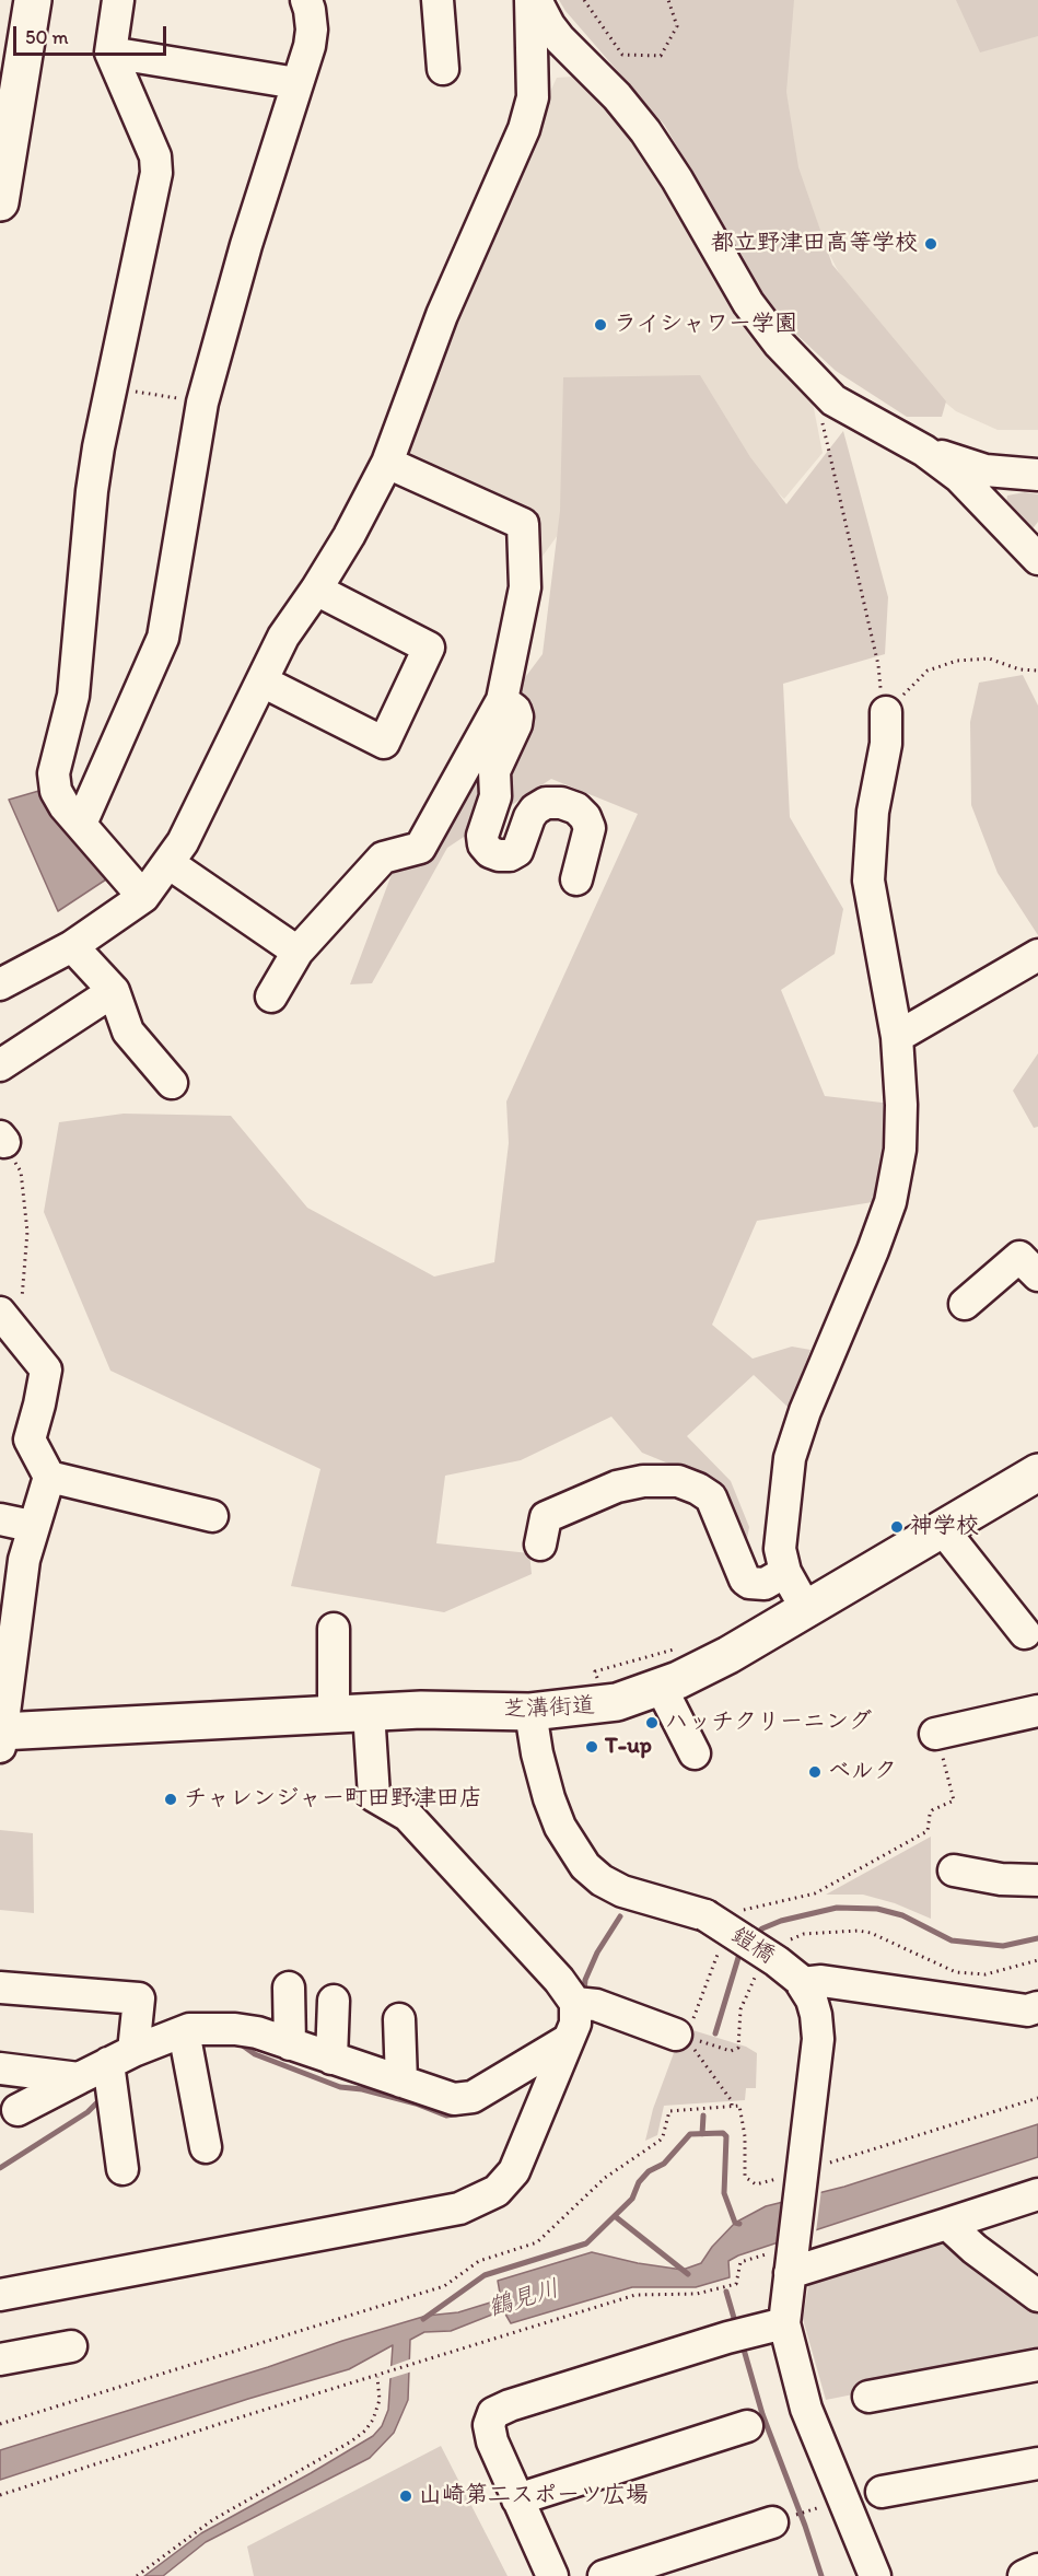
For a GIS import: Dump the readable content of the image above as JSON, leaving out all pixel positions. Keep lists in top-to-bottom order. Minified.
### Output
{"streets":{"main road":["芝溝街道"],"street":["鎧橋"]},"crossings":[["芝溝街道","鎧橋"]],"water":["鶴見川"],"places":["都立野津田高等学校","ライシャワー学園","神学校","ハッチクリーニング","T-up","ベルク","チャレンジャー町田野津田店","山崎第二スポーツ広場"],"scale_bar":"50 m"}
